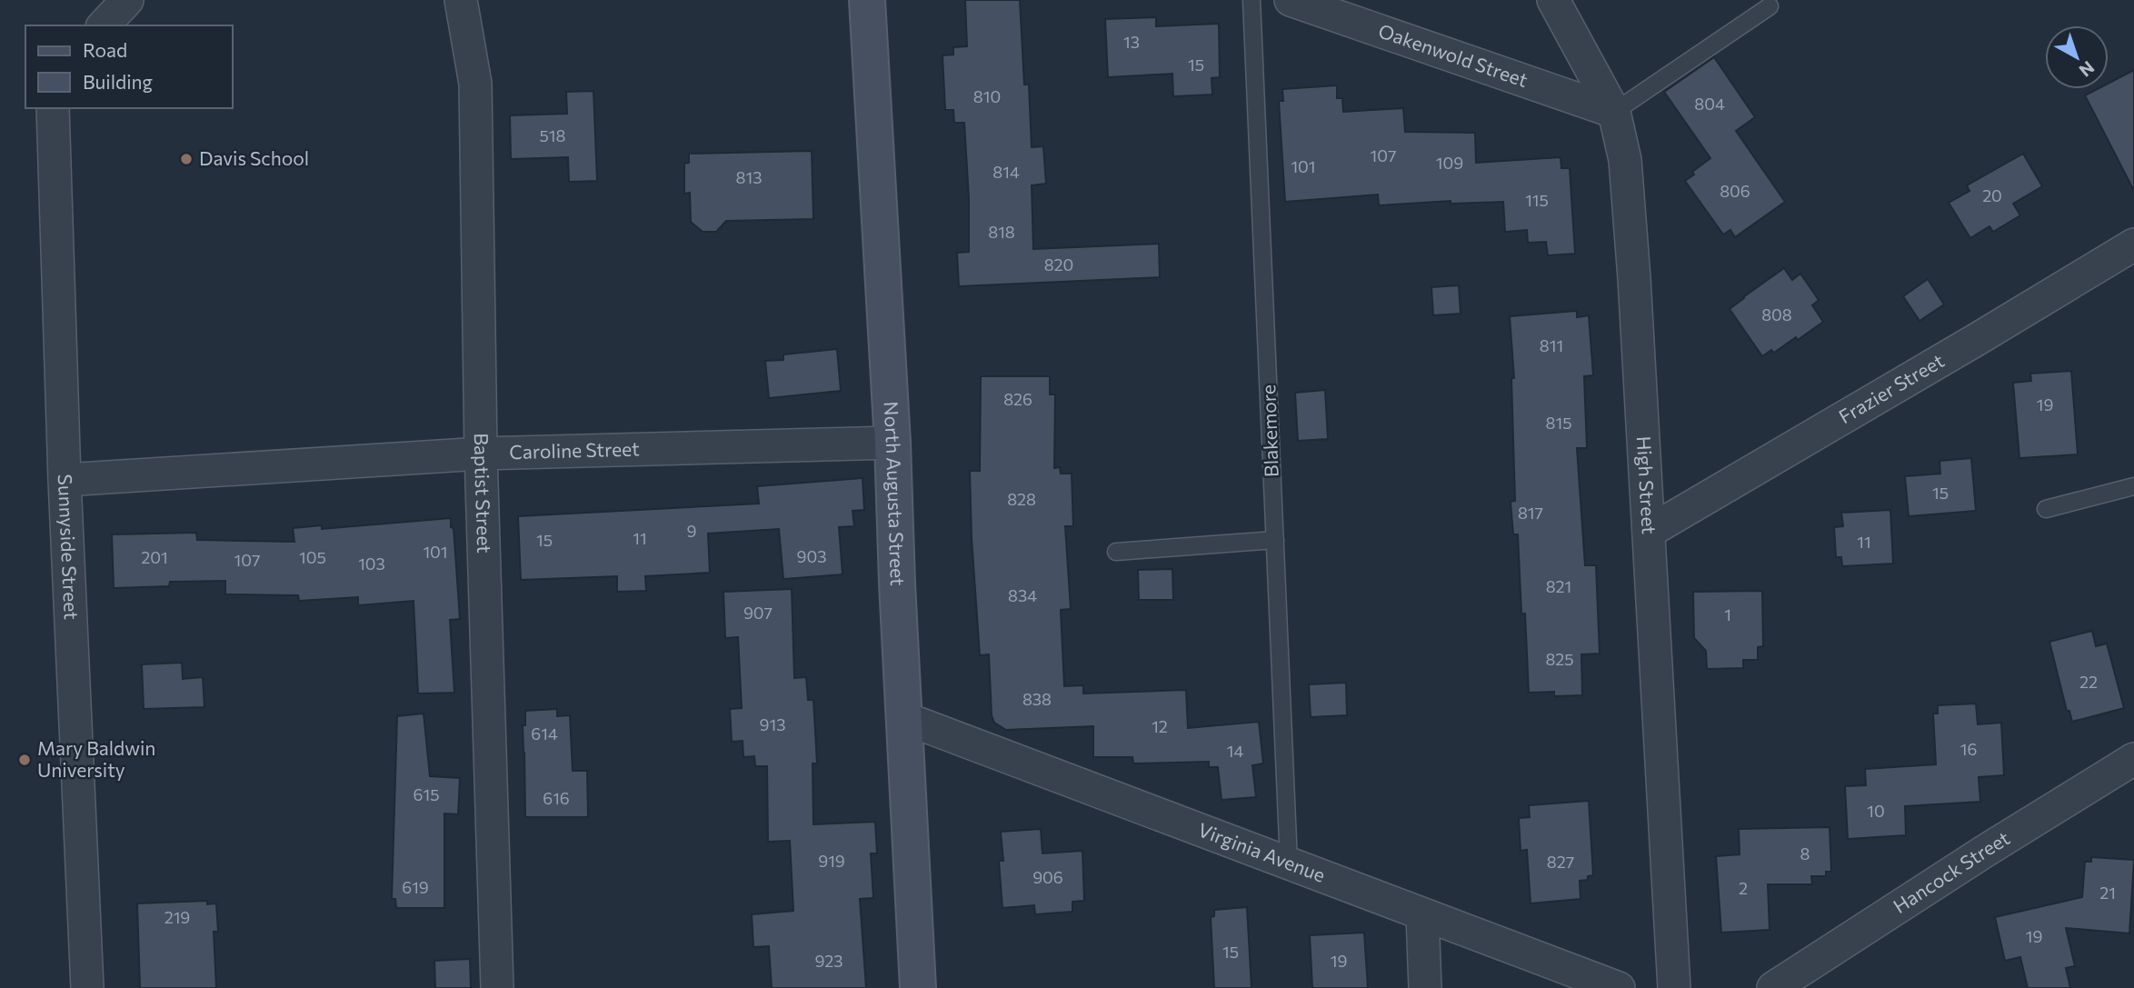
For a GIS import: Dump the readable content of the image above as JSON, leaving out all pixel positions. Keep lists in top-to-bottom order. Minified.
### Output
{"streets":{"main road":["North Augusta Street"],"street":["Oakenwold Street","Frazier Street","Caroline Street","High Street","Baptist Street","Sunnyside Street","Virginia Avenue","Hancock Street"],"lane":["Blakemore"]},"crossings":[["Oakenwold Street","High Street"],["Frazier Street","High Street"],["Blakemore","Virginia Avenue"],["Caroline Street","Baptist Street"],["Caroline Street","North Augusta Street"],["Caroline Street","Sunnyside Street"],["North Augusta Street","Virginia Avenue"]],"places":["Davis School","Mary Baldwin University"],"house_numbers":["13","15","810","804","518","107","109","101","814","813","806","20","115","818","820","808","811","826","19","815","15","828","817","9","11","15","11","101","903","201","105","107","103","821","834","907","1","825","22","838","913","12","614","16","14","615","616","10","8","919","827","906","619","2","21","219","19","15","923","19"],"legend":["Road","Building"],"north":"bottom right"}
